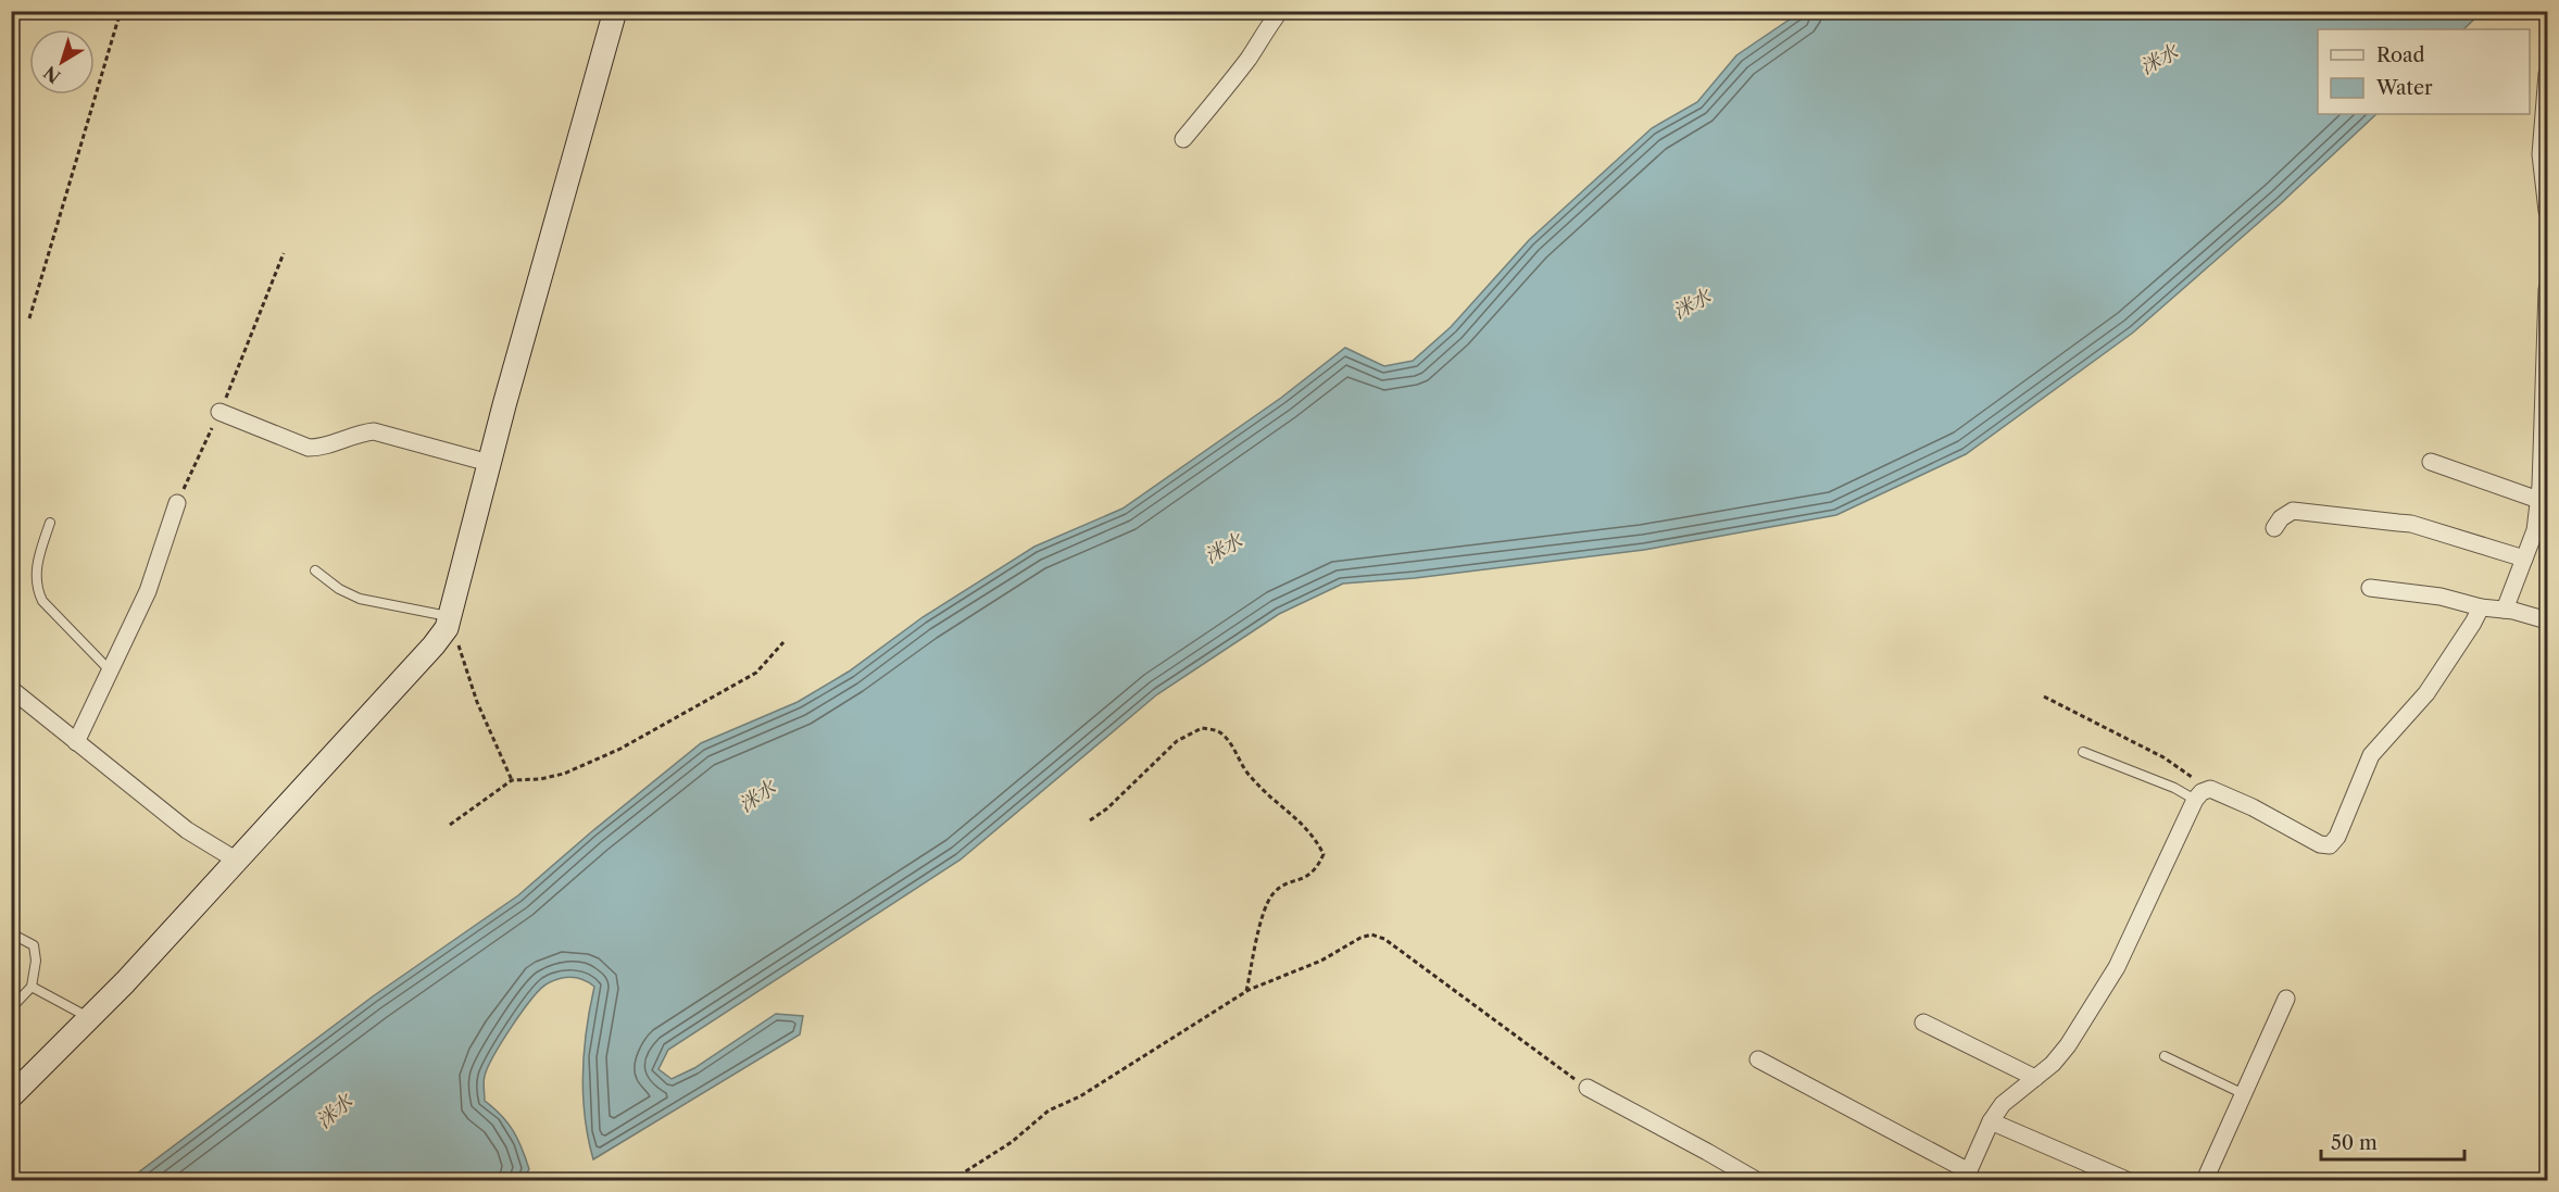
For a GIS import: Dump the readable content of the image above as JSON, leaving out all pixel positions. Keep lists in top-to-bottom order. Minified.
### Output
{"water":["洣水"],"legend":["Road","Water"],"scale_bar":"50 m","north":"bottom left"}
